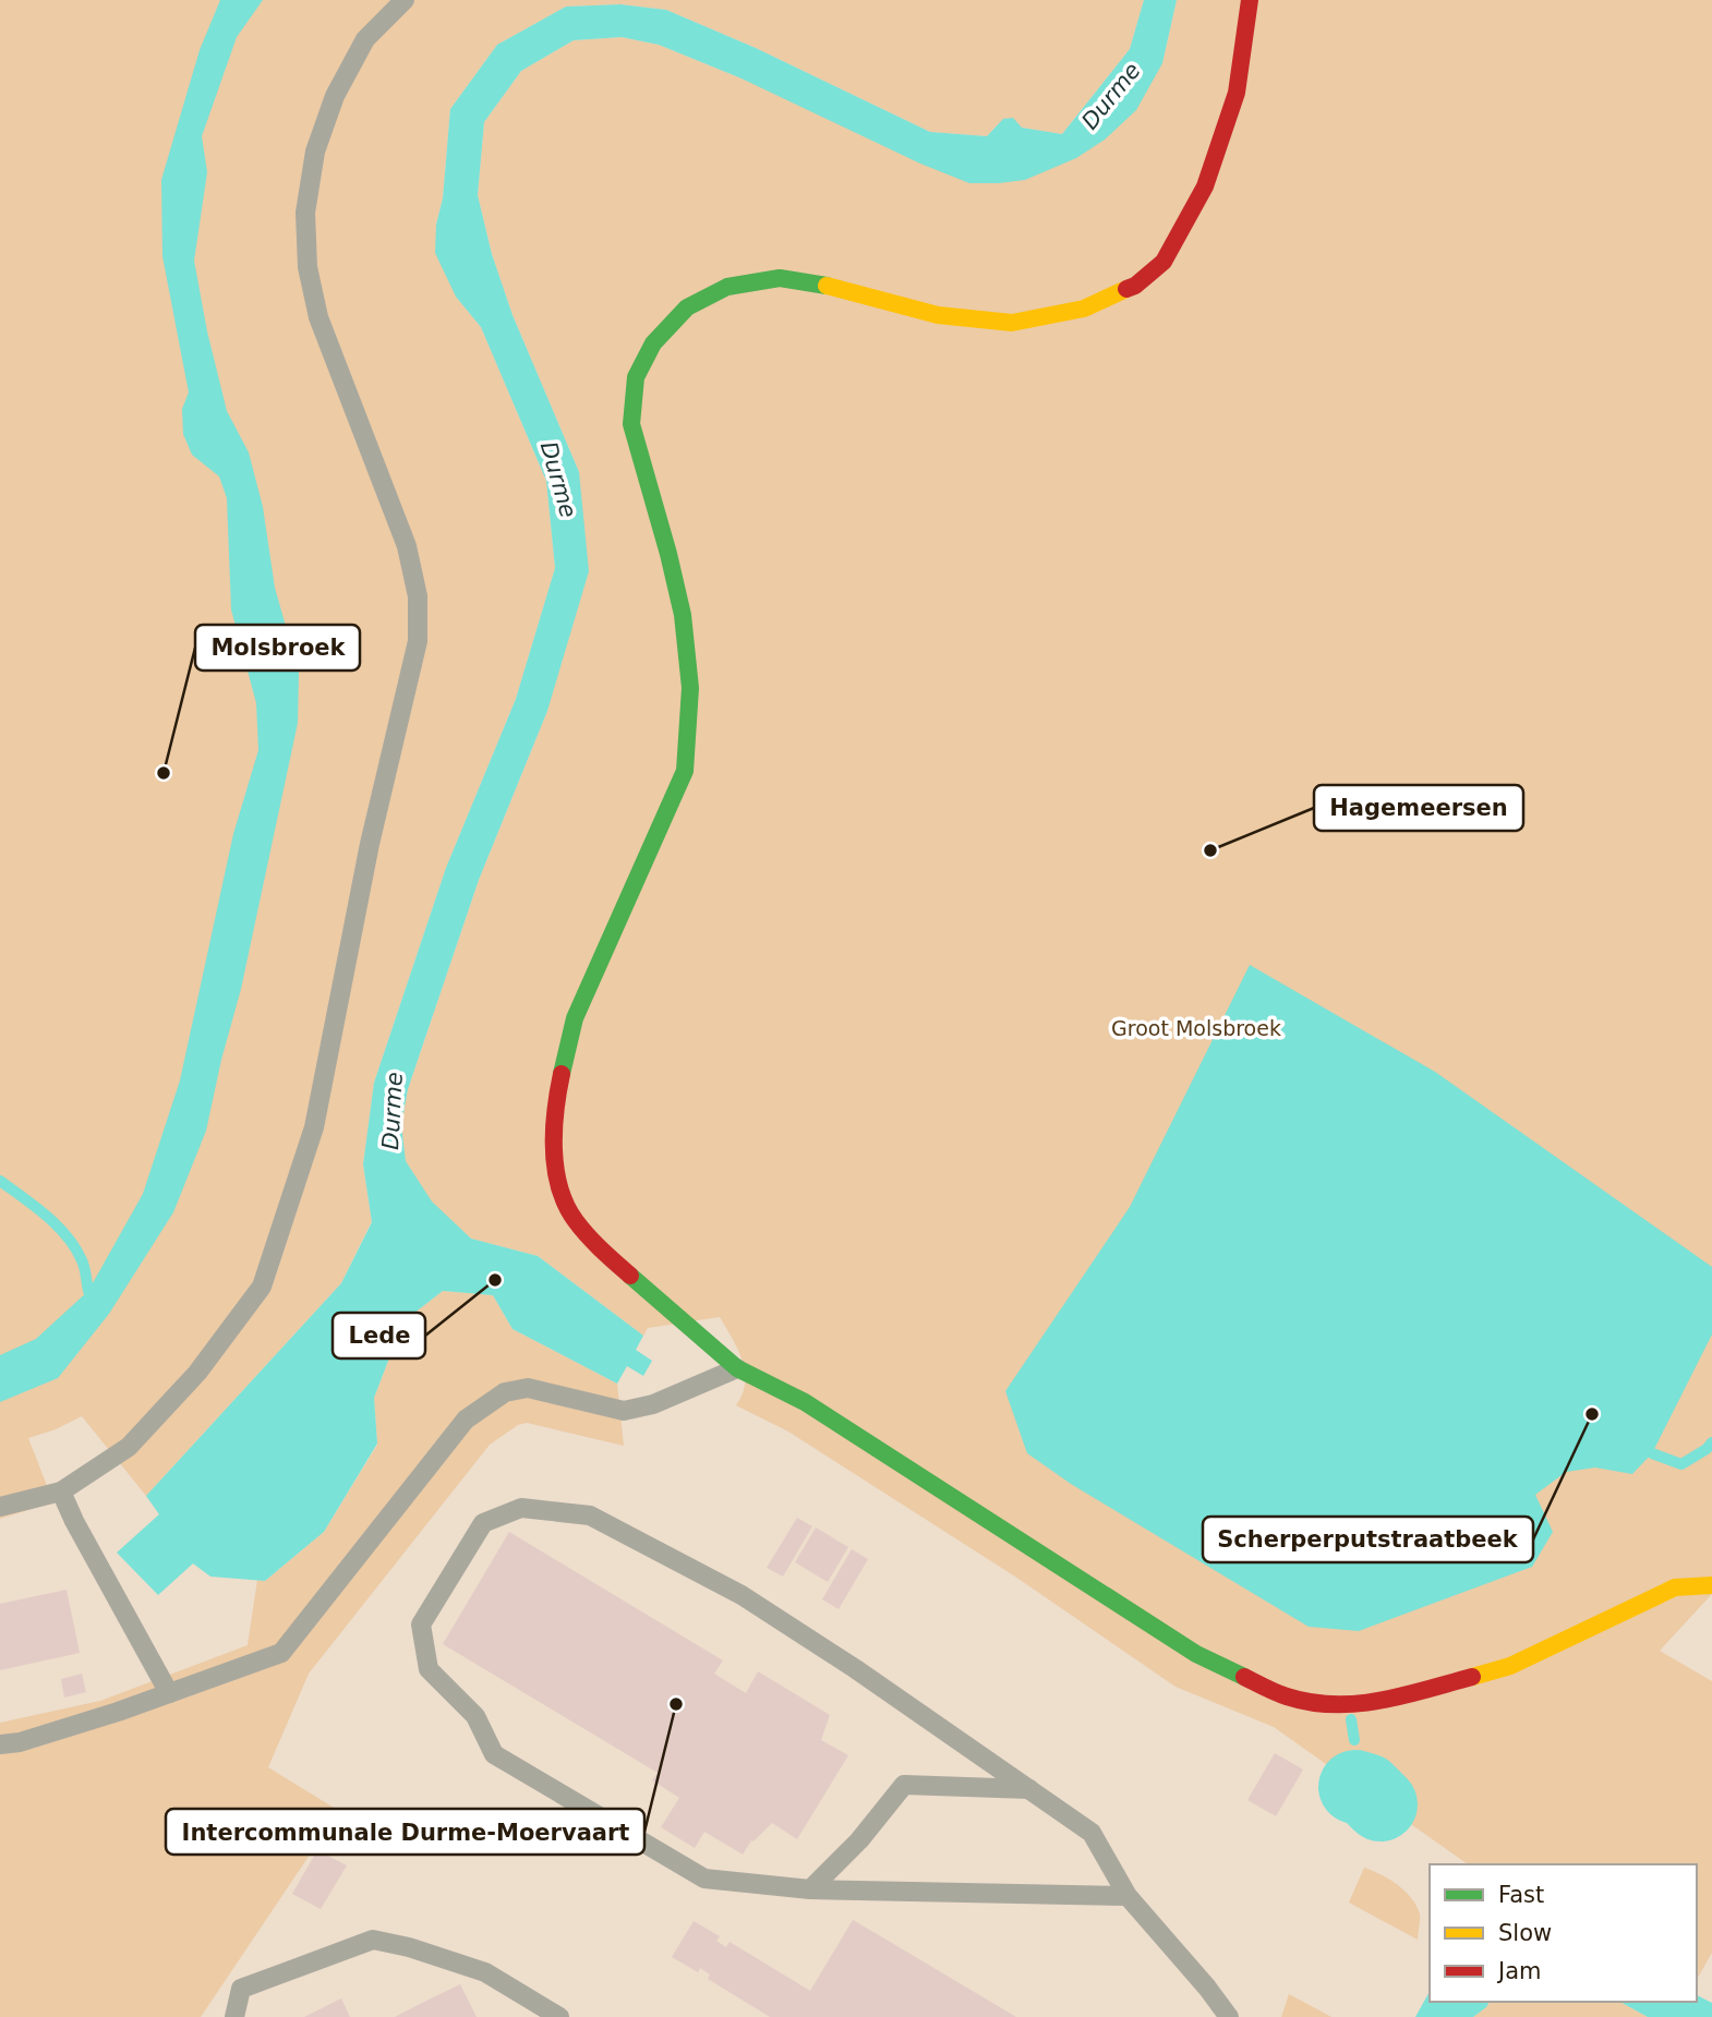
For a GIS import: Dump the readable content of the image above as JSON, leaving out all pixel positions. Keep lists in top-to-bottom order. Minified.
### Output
{"water":["Durme"],"parks":["Groot Molsbroek"],"places":["Molsbroek","Hagemeersen","Lede","Scherperputstraatbeek","Intercommunale Durme-Moervaart"],"legend":["Fast","Slow","Jam"]}
